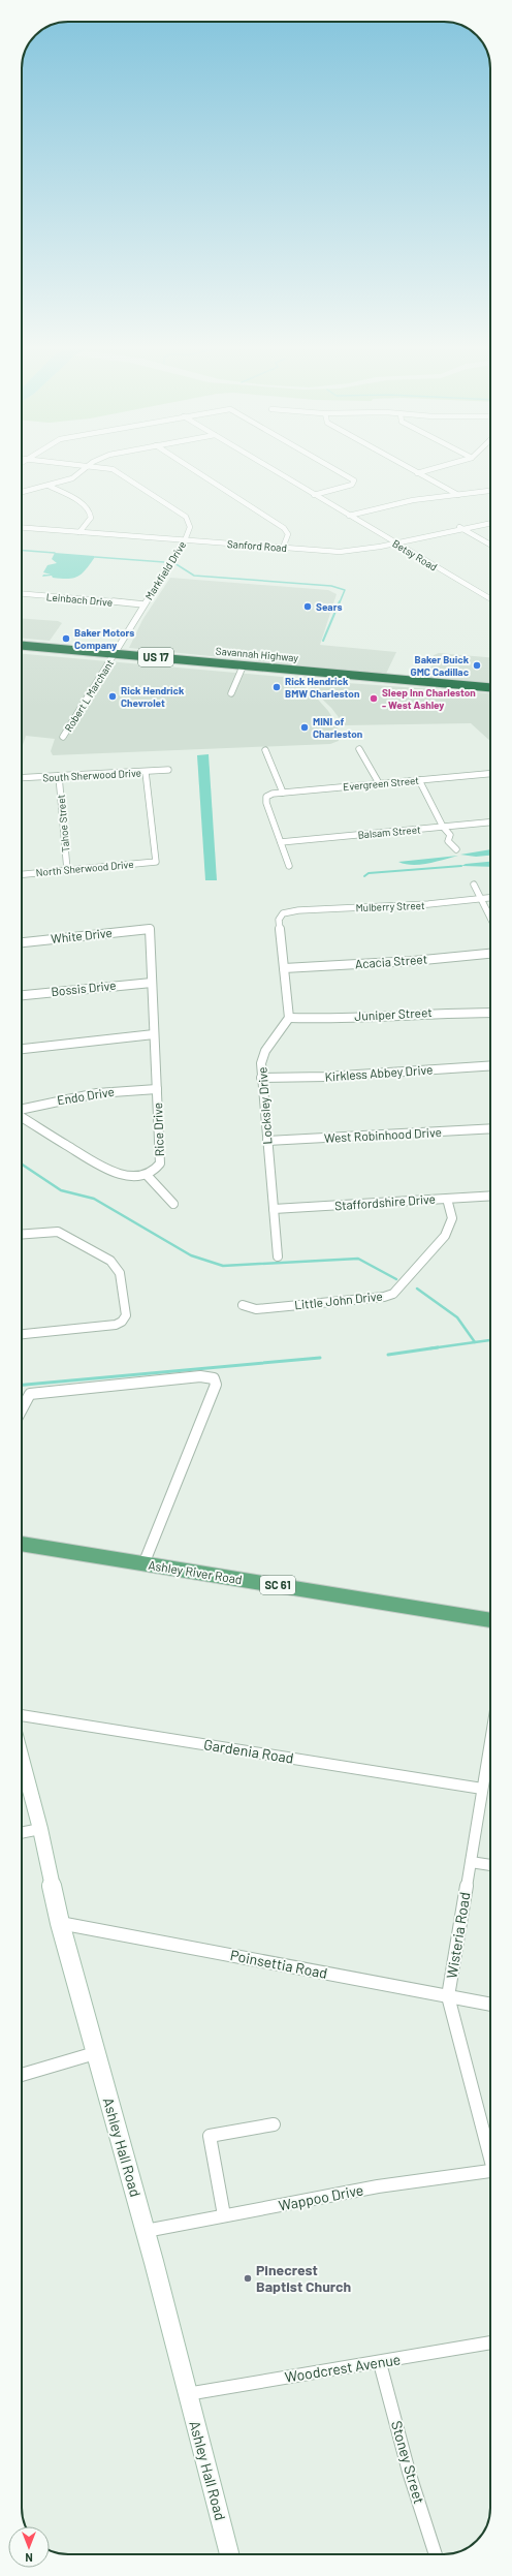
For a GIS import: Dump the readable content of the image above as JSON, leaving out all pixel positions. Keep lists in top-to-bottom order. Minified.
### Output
{"streets":{"highway":["Savannah Highway","US 17"],"main road":["Ashley River Road","SC 61"],"street":["Sanford Road","Betsy Road","Markfield Drive","Leinbach Drive","Robert L Marchant","South Sherwood Drive","Evergreen Street","Tahoe Street","Balsam Street","North Sherwood Drive","Mulberry Street","White Drive","Acacia Street","Bossis Drive","Juniper Street","Kirkless Abbey Drive","Endo Drive","Locksley Drive","Rice Drive","West Robinhood Drive","Staffordshire Drive","Little John Drive","Gardenia Road","Wisteria Road","Poinsettia Road","Ashley Hall Road","Wappoo Drive","Woodcrest Avenue","Stoney Street"]},"crossings":[["Sanford Road","Betsy Road"],["Sanford Road","Markfield Drive"],["Markfield Drive","Leinbach Drive"],["Markfield Drive","Savannah Highway"],["Markfield Drive","Robert L Marchant"],["Savannah Highway","Robert L Marchant"],["South Sherwood Drive","Tahoe Street"],["South Sherwood Drive","North Sherwood Drive"],["Evergreen Street","Balsam Street"],["Tahoe Street","North Sherwood Drive"],["Mulberry Street","Acacia Street"],["White Drive","Rice Drive"],["Bossis Drive","Rice Drive"],["Juniper Street","Locksley Drive"],["Kirkless Abbey Drive","Locksley Drive"],["Endo Drive","Rice Drive"],["Locksley Drive","West Robinhood Drive"],["Locksley Drive","Staffordshire Drive"],["Staffordshire Drive","Little John Drive"],["Gardenia Road","Wisteria Road"],["Wisteria Road","Poinsettia Road"],["Poinsettia Road","Ashley Hall Road"],["Ashley Hall Road","Wappoo Drive"],["Ashley Hall Road","Woodcrest Avenue"],["Woodcrest Avenue","Stoney Street"]],"places":["Sears","Baker Motors Company","Baker Buick GMC Cadillac","Rick Hendrick BMW Charleston","Rick Hendrick Chevrolet","Sleep Inn Charleston - West Ashley","MINI of Charleston","Pinecrest Baptist Church"],"north":"bottom"}
